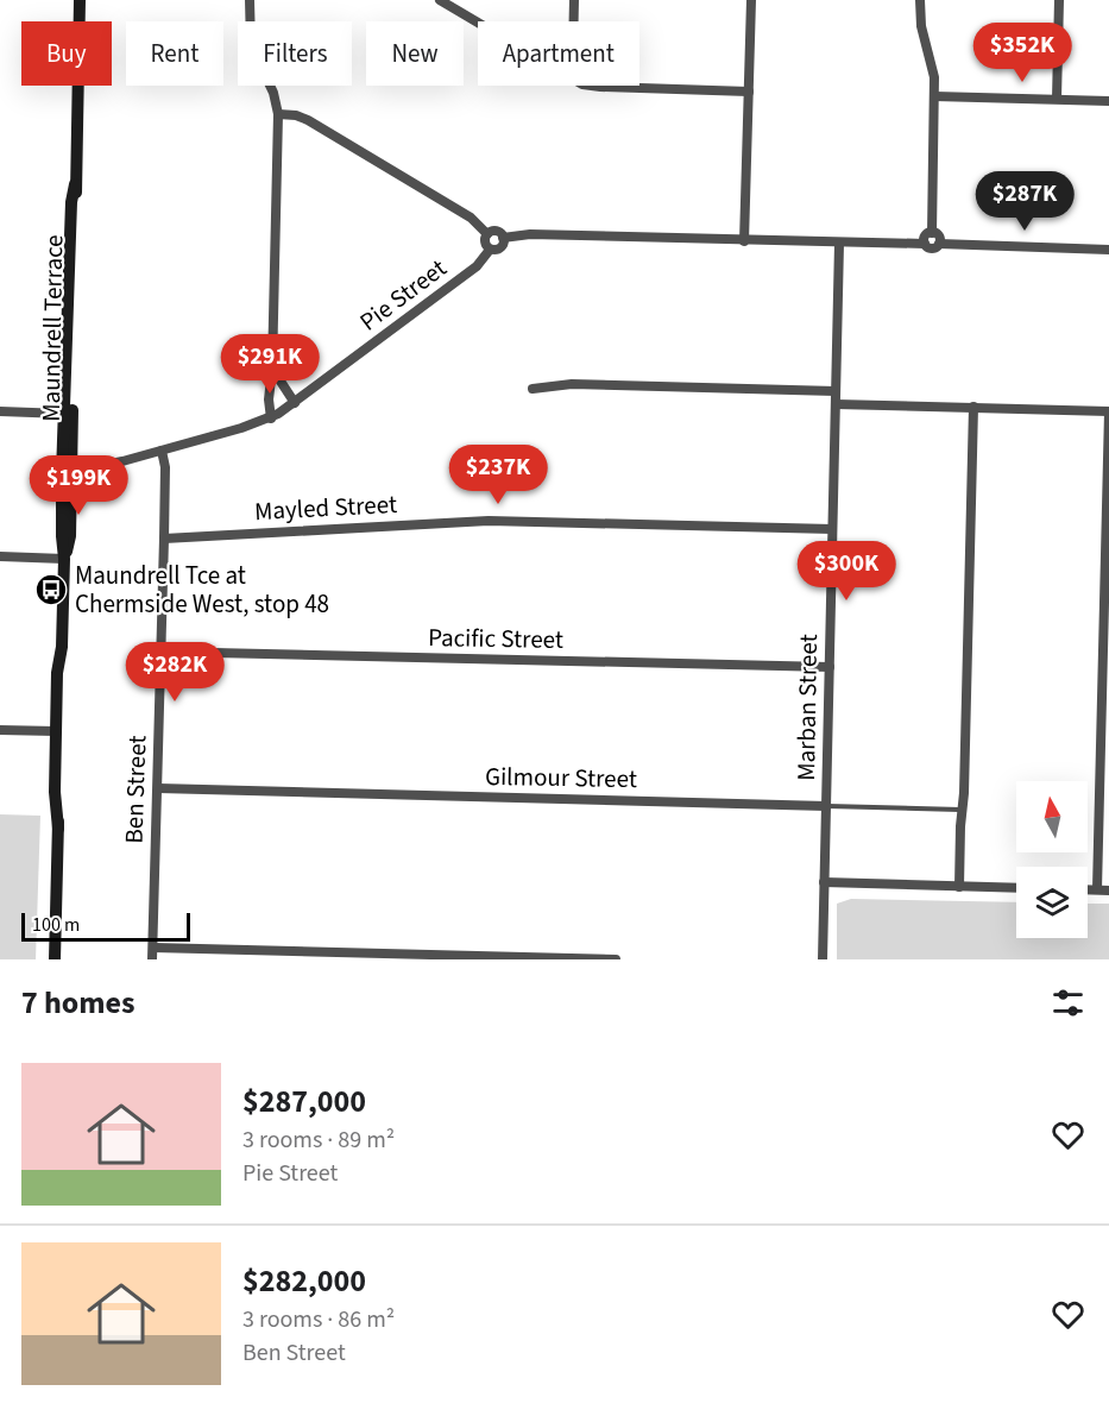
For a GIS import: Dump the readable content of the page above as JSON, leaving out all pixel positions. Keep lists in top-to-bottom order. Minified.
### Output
{"streets":{"main road":["Maundrell Terrace"],"street":["Pie Street","Mayled Street","Pacific Street","Marban Street","Gilmour Street","Ben Street"]},"crossings":[["Pie Street","Maundrell Terrace"],["Pie Street","Ben Street"],["Mayled Street","Marban Street"],["Mayled Street","Ben Street"],["Pacific Street","Marban Street"],["Pacific Street","Ben Street"],["Marban Street","Gilmour Street"],["Gilmour Street","Ben Street"]],"places":{"bus stop":["Maundrell Tce at Chermside West, stop 48"]},"scale_bar":"100 m","north":"top","page":{"chip":["Buy","Rent","Filters","New","Apartment"],"price":["$352K","$287K","$291K","$237K","$199K","$300K","$282K"],"scale":"100 m","heading":"7 homes","list":[{"name":"$287,000","note":"3 rooms · 89 m² · Pie Street"},{"name":"$282,000","note":"3 rooms · 86 m² · Ben Street"}]}}
